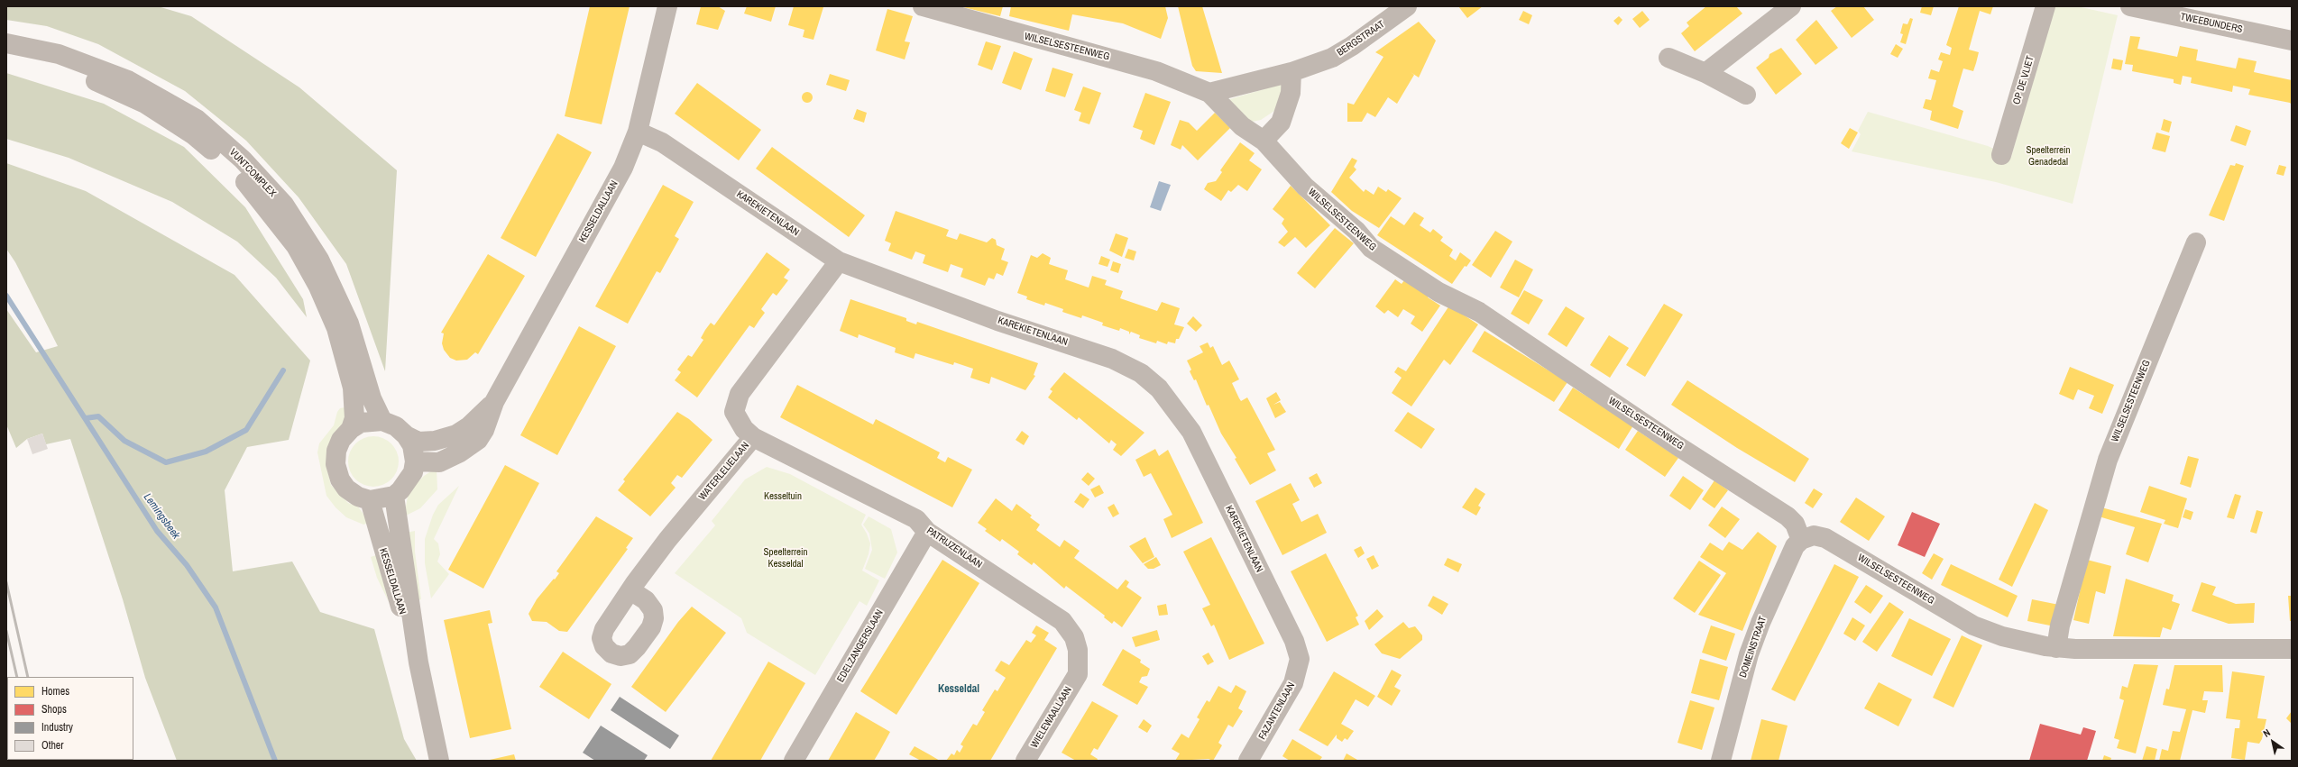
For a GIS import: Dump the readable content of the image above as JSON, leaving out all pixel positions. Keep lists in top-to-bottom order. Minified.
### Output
{"streets":{"street":["TWEEBUNDERS","BERGSTRAAT","WILSELSESTEENWEG","OP DE VLIET","VUNTCOMPLEX","KESSELDALLAAN","KAREKIETENLAAN","WATERLELIELAAN","PATRIJZENLAAN","EDELZANGERSLAAN","DOMEINSTRAAT","FAZANTENLAAN","WIELEWAALLAAN"]},"crossings":[["WILSELSESTEENWEG","DOMEINSTRAAT"],["VUNTCOMPLEX","KESSELDALLAAN"],["KESSELDALLAAN","KAREKIETENLAAN"],["KAREKIETENLAAN","WATERLELIELAAN"],["KAREKIETENLAAN","FAZANTENLAAN"],["WATERLELIELAAN","PATRIJZENLAAN"],["PATRIJZENLAAN","EDELZANGERSLAAN"],["PATRIJZENLAAN","WIELEWAALLAAN"]],"districts":["Kesseldal"],"water":["Lemingsbeek"],"parks":["Speelterrein Genadedal","Kesseltuin","Speelterrein Kesseldal"],"legend":["Homes","Shops","Industry","Other"],"north":"top left"}
